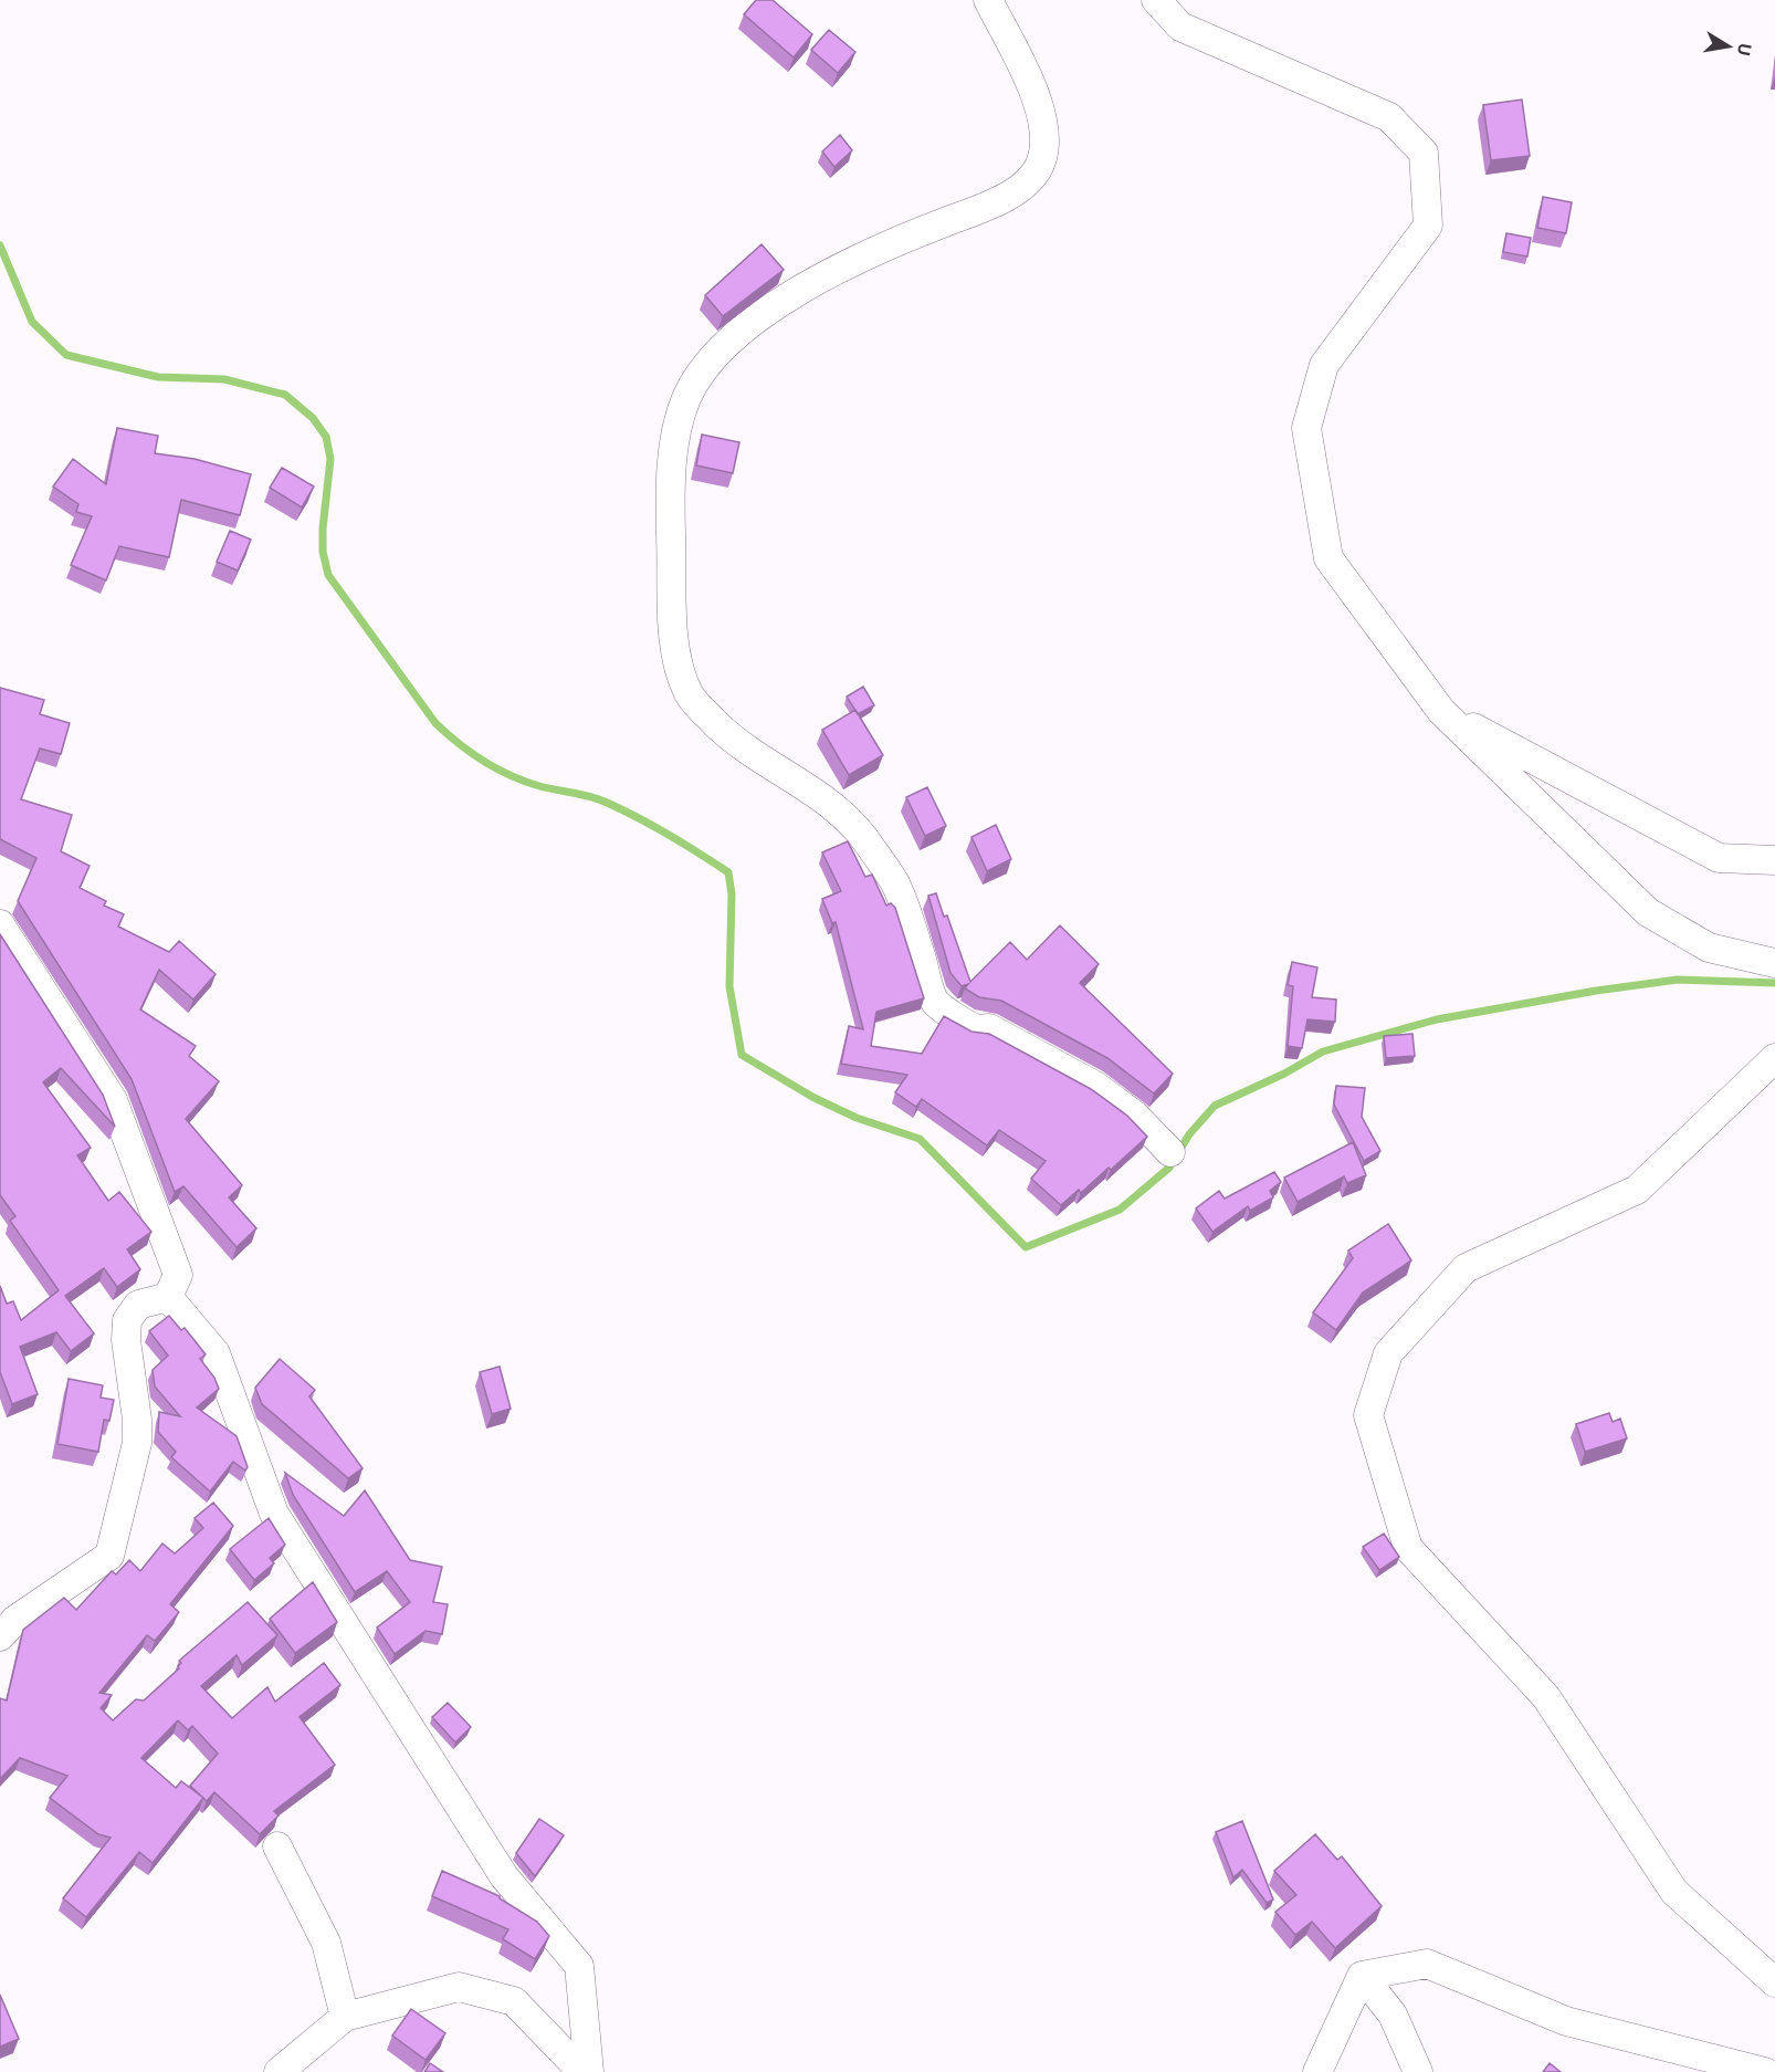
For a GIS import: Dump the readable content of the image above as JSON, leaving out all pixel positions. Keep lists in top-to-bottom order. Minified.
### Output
{"north":"right"}
